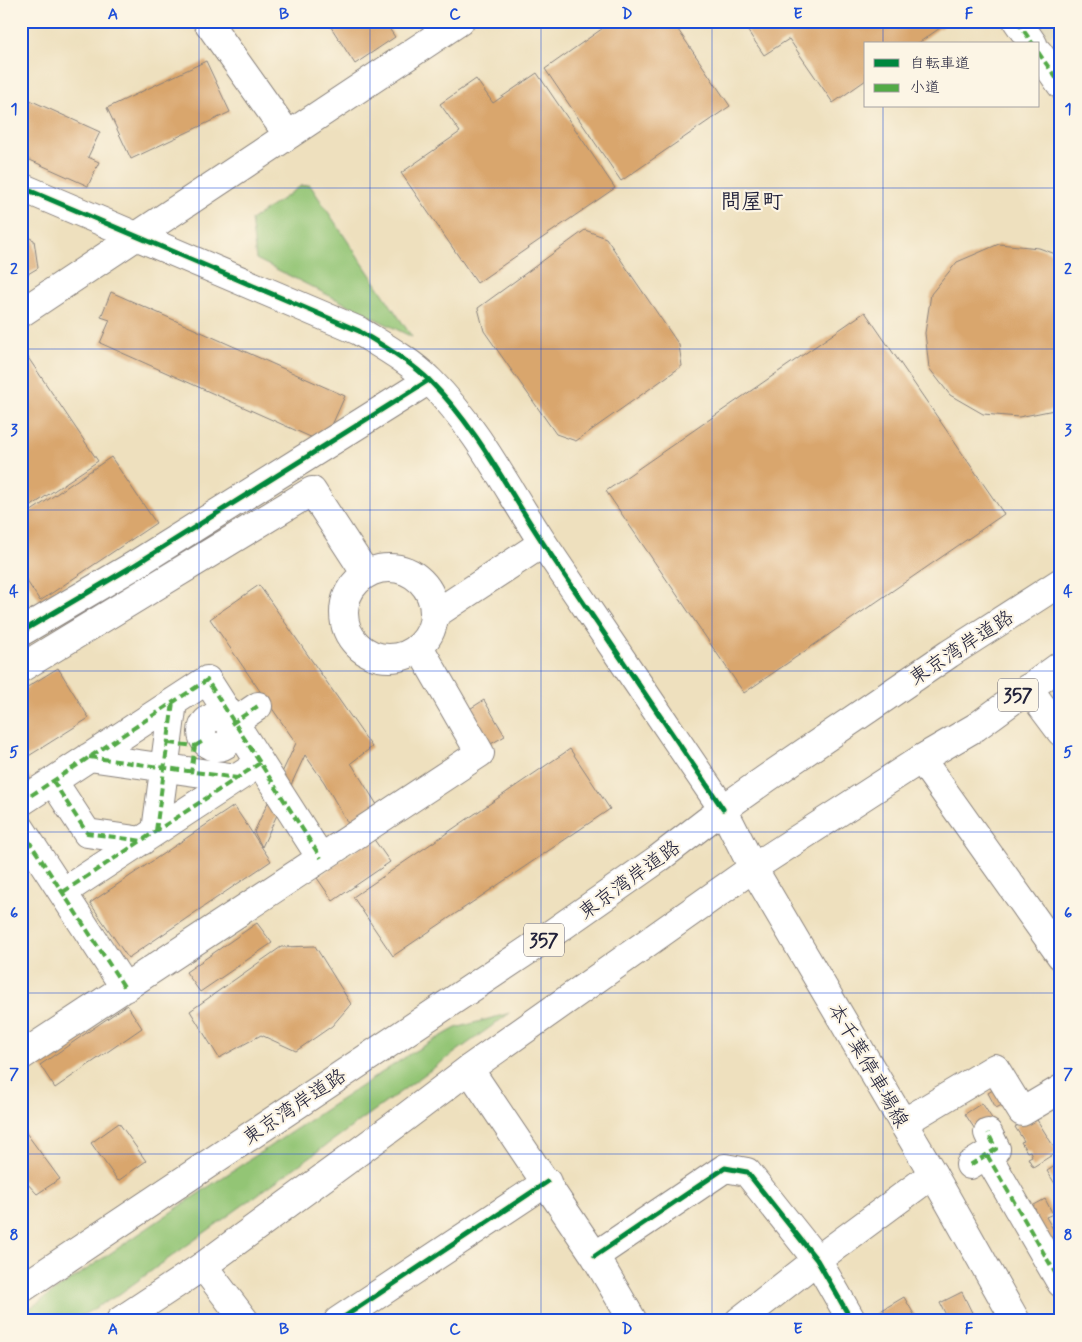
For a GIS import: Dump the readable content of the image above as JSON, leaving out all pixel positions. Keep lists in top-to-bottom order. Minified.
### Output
{"streets":{"main road":["東京湾岸道路","357","本千葉停車場線"]},"crossings":[["東京湾岸道路","本千葉停車場線"],["357","本千葉停車場線"]],"districts":["問屋町"],"legend":["自転車道","小道"],"grid":{"columns":["A","B","C","D","E","F"],"rows":["1","2","3","4","5","6","7","8"]}}
